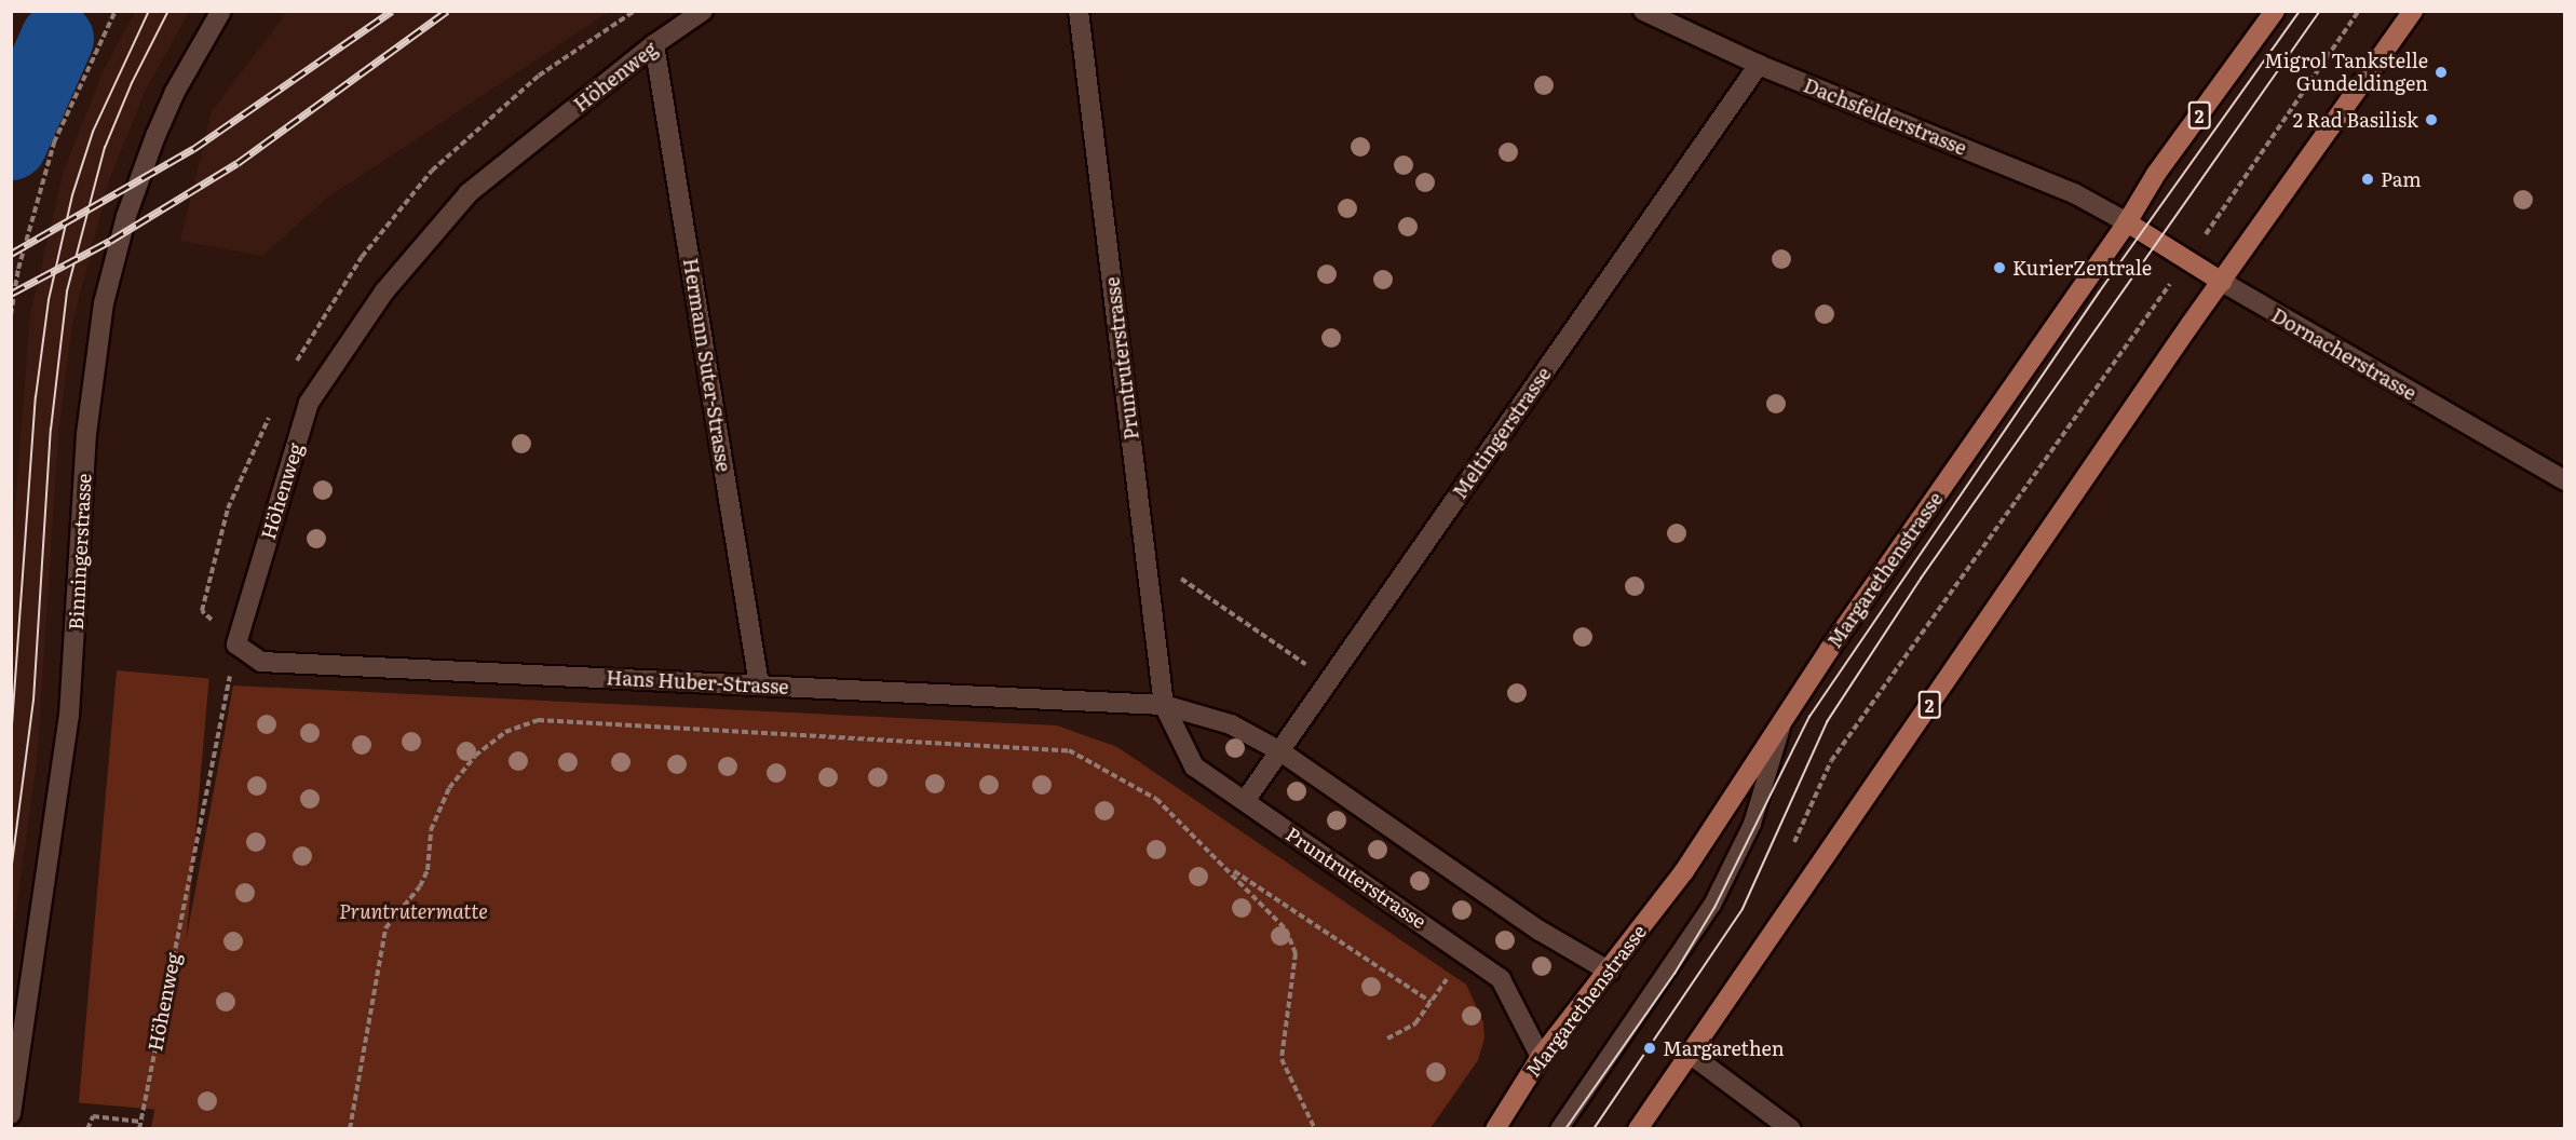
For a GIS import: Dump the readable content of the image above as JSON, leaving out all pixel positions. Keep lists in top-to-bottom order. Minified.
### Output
{"streets":{"main road":["2","Dornacherstrasse","Margarethenstrasse"],"street":["Höhenweg","Dachsfelderstrasse","Pruntruterstrasse","Hermann Suter-Strasse","Meltingerstrasse","Binningerstrasse","Hans Huber-Strasse"]},"crossings":[["Höhenweg","Hermann Suter-Strasse"],["Höhenweg","Hans Huber-Strasse"],["2","Dornacherstrasse"],["Dachsfelderstrasse","Dornacherstrasse"],["Dachsfelderstrasse","Meltingerstrasse"],["Dachsfelderstrasse","Margarethenstrasse"],["Dornacherstrasse","Margarethenstrasse"],["Pruntruterstrasse","Meltingerstrasse"],["Pruntruterstrasse","Margarethenstrasse"],["Pruntruterstrasse","Hans Huber-Strasse"],["Hermann Suter-Strasse","Hans Huber-Strasse"]],"parks":["Pruntrutermatte"],"places":["Migrol Tankstelle Gundeldingen","2 Rad Basilisk","Pam","KurierZentrale","Margarethen"]}
